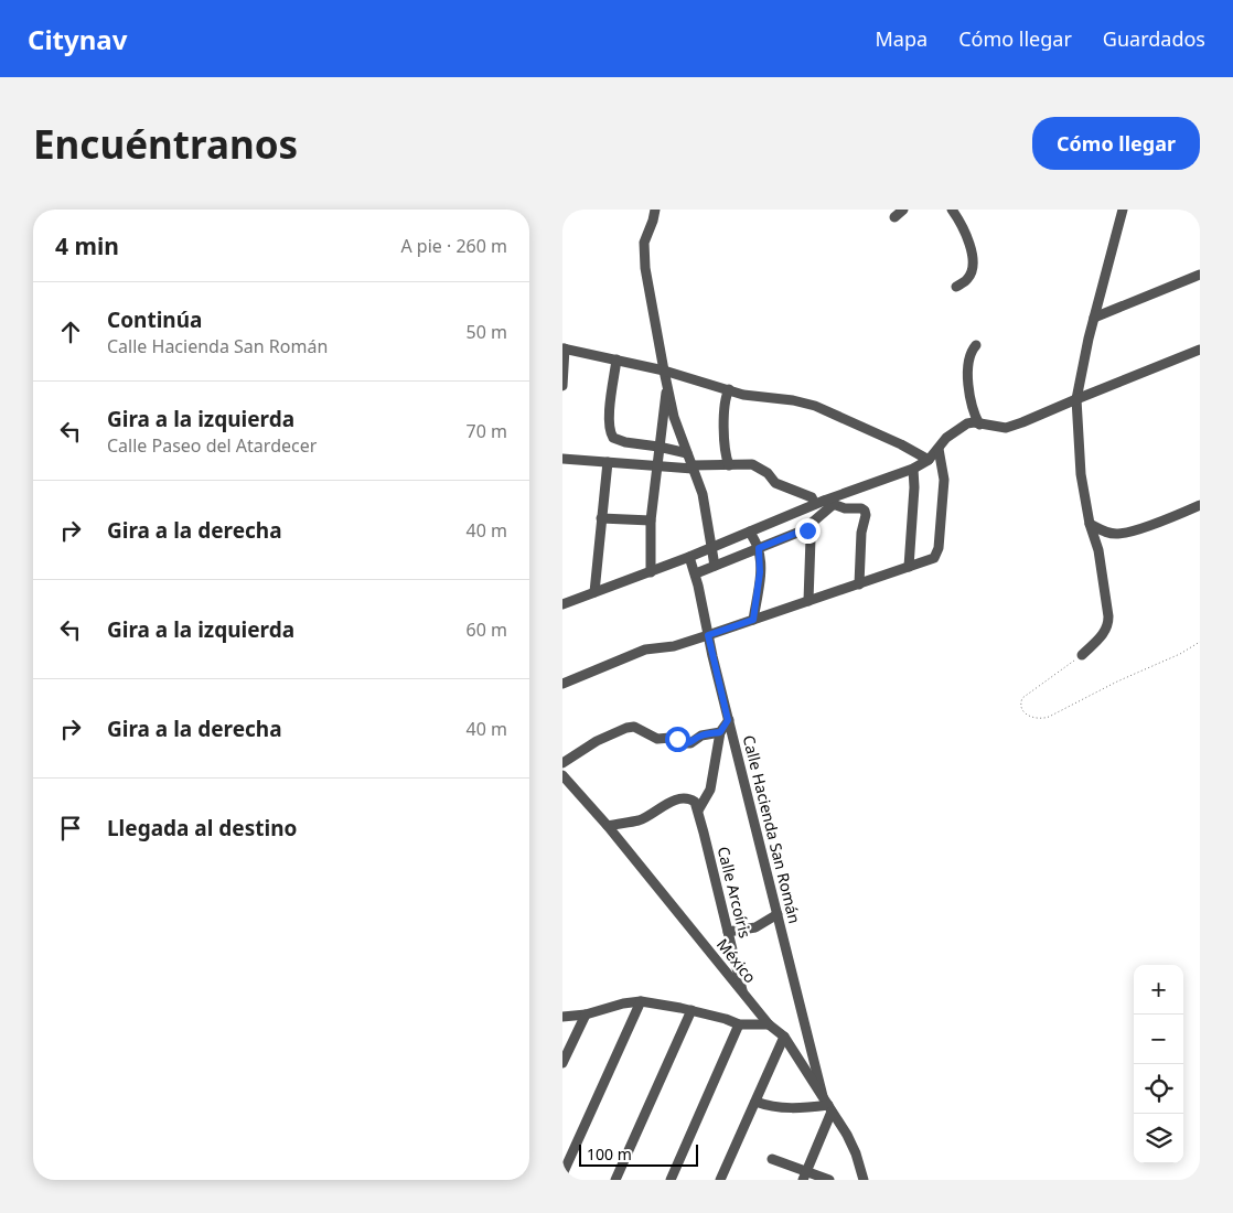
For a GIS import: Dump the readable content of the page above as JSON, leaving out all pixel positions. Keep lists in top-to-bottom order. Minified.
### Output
{"streets":{"street":["Calle Hacienda San Román","Calle Arcoíris","México"]},"crossings":[["Calle Hacienda San Román","México"],["Calle Arcoíris","México"]],"scale_bar":"100 m","page":{"header":"Citynav","nav":["Mapa","Cómo llegar","Guardados"],"buttons":"Cómo llegar","title":"Encuéntranos","heading":["4 min","A pie · 260 m"],"list":[["Continúa","Calle Hacienda San Román","50 m"],["Gira a la izquierda","Calle Paseo del Atardecer","70 m"],["Gira a la derecha","40 m"],["Gira a la izquierda","60 m"],["Gira a la derecha","40 m"],"Llegada al destino"],"map_buttons":["+","−"],"scale":"100 m"}}
